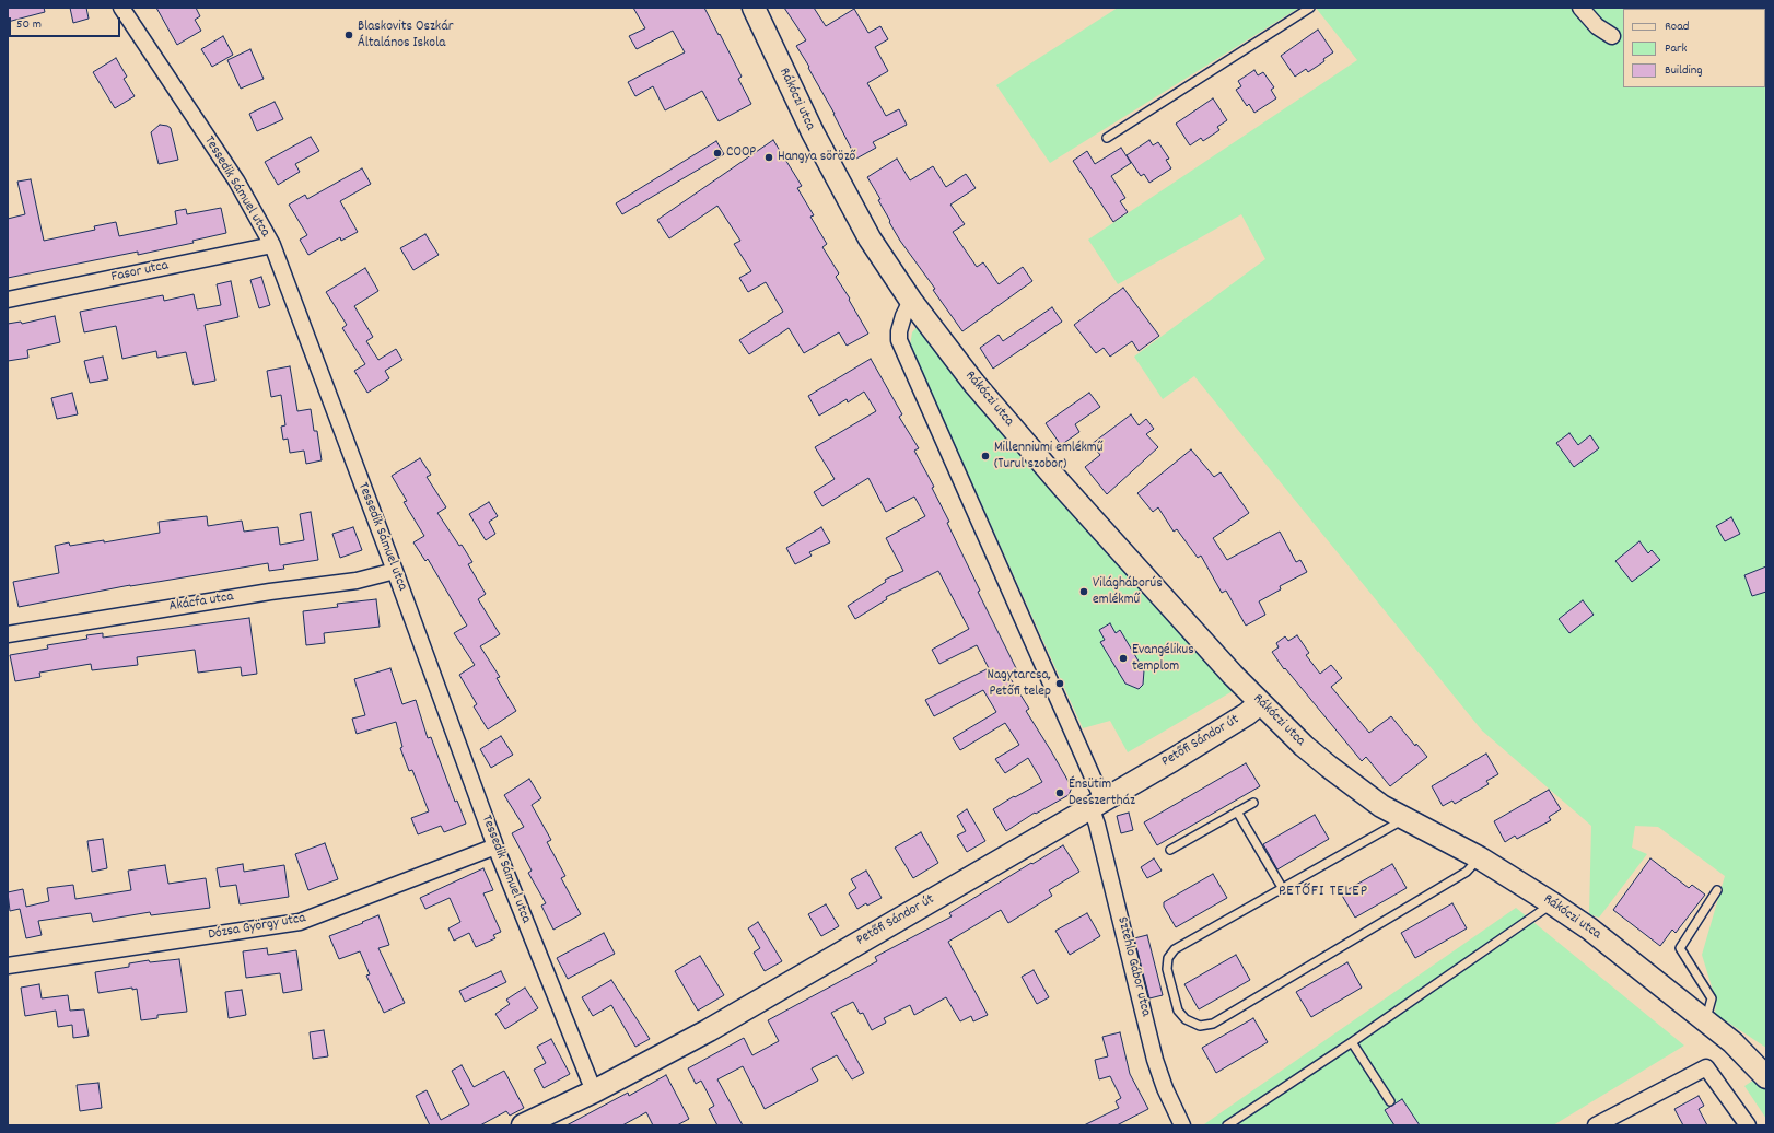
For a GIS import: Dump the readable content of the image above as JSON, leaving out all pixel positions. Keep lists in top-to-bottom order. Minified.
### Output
{"streets":{"main road":["Rákóczi utca","Petőfi Sándor út"],"street":["Tessedik Sámuel utca","Fasor utca","Akácfa utca","Dózsa György utca","Sztehlo Gábor utca"]},"crossings":[["Rákóczi utca","Petőfi Sándor út"],["Tessedik Sámuel utca","Fasor utca"],["Tessedik Sámuel utca","Akácfa utca"],["Tessedik Sámuel utca","Petőfi Sándor út"],["Tessedik Sámuel utca","Dózsa György utca"],["Petőfi Sándor út","Sztehlo Gábor utca"]],"districts":["PETŐFI TELEP"],"places":["Blaskovits Oszkár Általános Iskola","COOP","Hangya söröző","Millenniumi emlékmű (Turul szobor)","Világháborús emlékmű","Evangélikus templom","Nagytarcsa, Petőfi telep","Énsütim Desszertház"],"legend":["Road","Park","Building"],"scale_bar":"50 m"}
